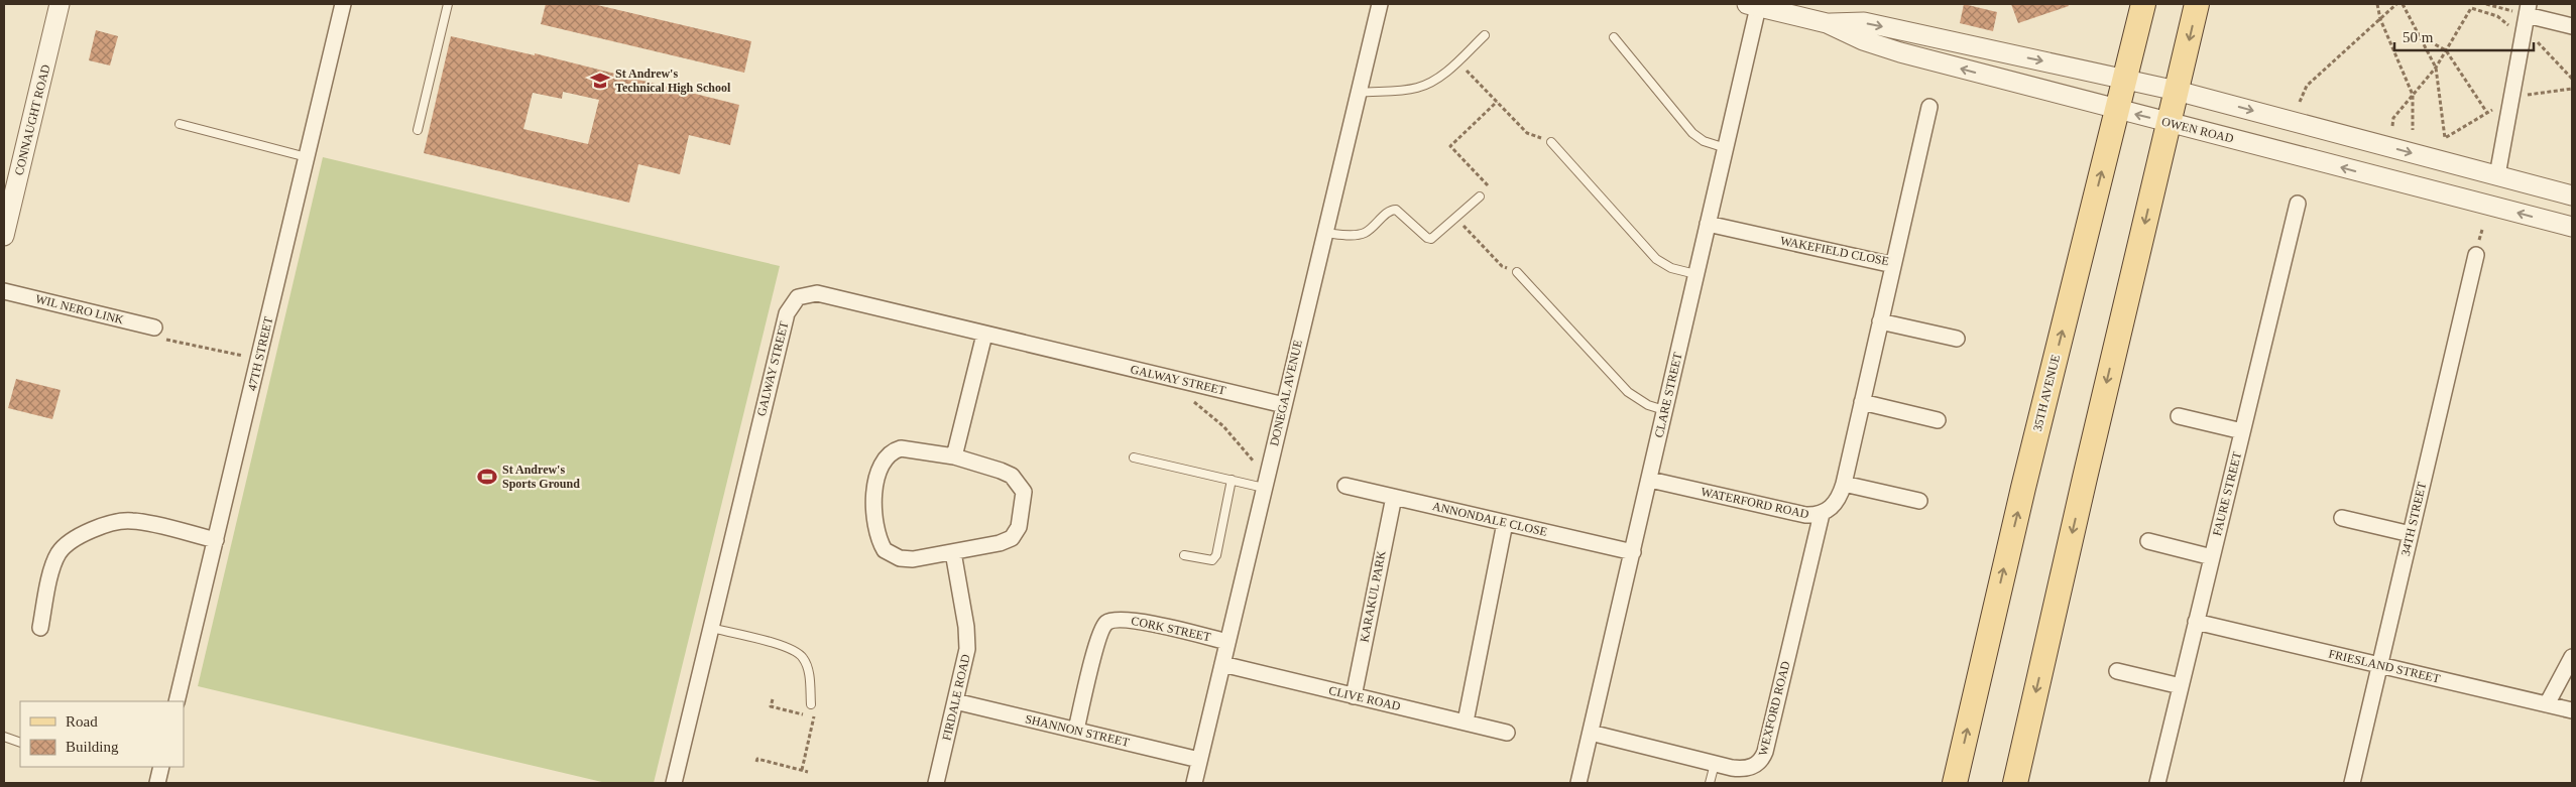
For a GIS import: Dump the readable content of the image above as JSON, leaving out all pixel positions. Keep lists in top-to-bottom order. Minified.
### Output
{"streets":{"main road":["35TH AVENUE"],"street":["CONNAUGHT ROAD","OWEN ROAD","WAKEFIELD CLOSE","WIL NERO LINK","47TH STREET","GALWAY STREET","DONEGAL AVENUE","CLARE STREET","FAURE STREET","WATERFORD ROAD","ANNONDALE CLOSE","34TH STREET","KARAKUL PARK","CORK STREET","FRIESLAND STREET","FIRDALE ROAD","CLIVE ROAD","WEXFORD ROAD","SHANNON STREET"]},"crossings":[["OWEN ROAD","35TH AVENUE"],["OWEN ROAD","CLARE STREET"],["WAKEFIELD CLOSE","CLARE STREET"],["WAKEFIELD CLOSE","WATERFORD ROAD"],["GALWAY STREET","DONEGAL AVENUE"],["DONEGAL AVENUE","CORK STREET"],["DONEGAL AVENUE","CLIVE ROAD"],["DONEGAL AVENUE","SHANNON STREET"],["CLARE STREET","WATERFORD ROAD"],["CLARE STREET","ANNONDALE CLOSE"],["CLARE STREET","WEXFORD ROAD"],["FAURE STREET","FRIESLAND STREET"],["WATERFORD ROAD","WEXFORD ROAD"],["ANNONDALE CLOSE","KARAKUL PARK"],["34TH STREET","FRIESLAND STREET"],["KARAKUL PARK","CLIVE ROAD"],["CORK STREET","SHANNON STREET"],["FIRDALE ROAD","SHANNON STREET"]],"places":{"school or university":["St Andrew's Technical High School"],"sports":["St Andrew's Sports Ground"]},"legend":["Road","Building"],"scale_bar":"50 m"}
